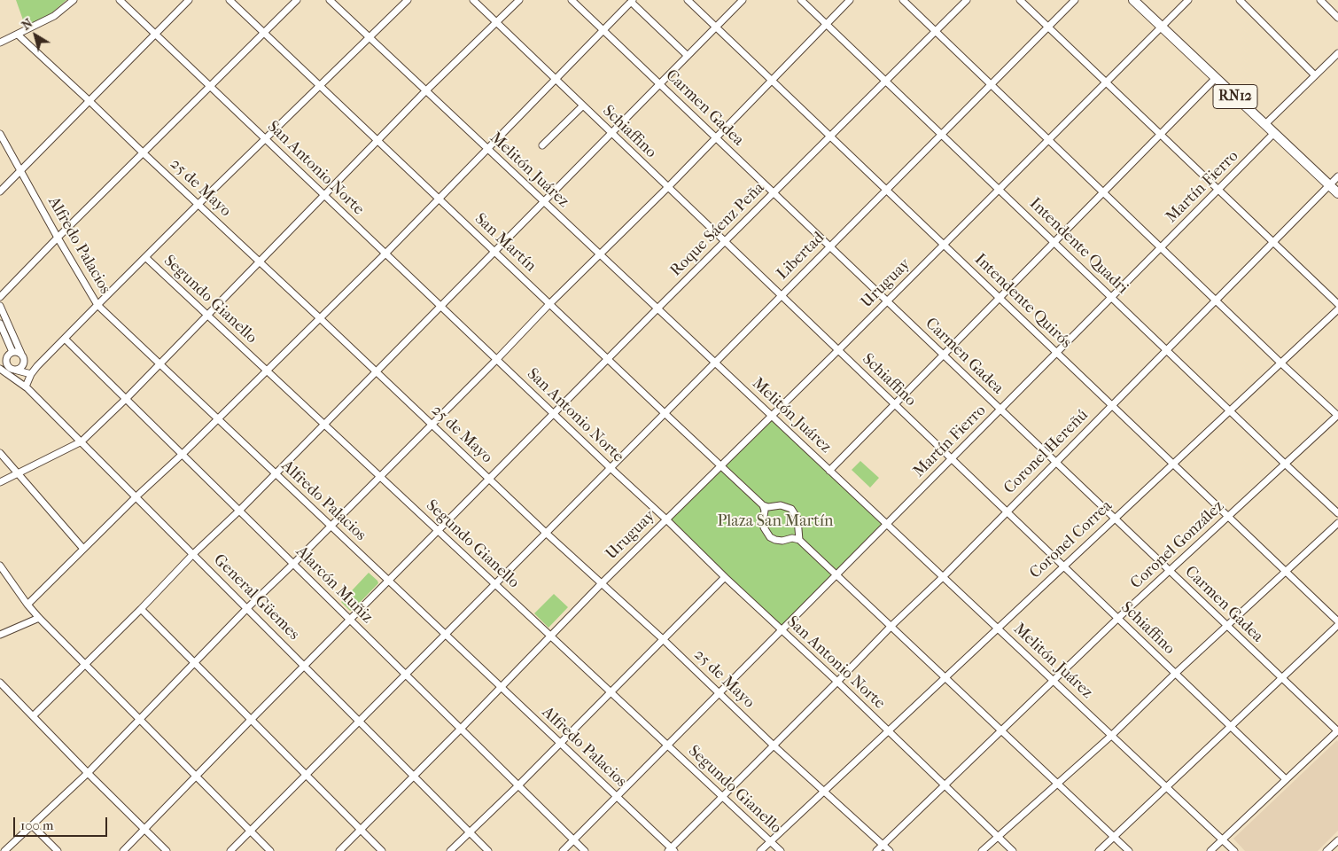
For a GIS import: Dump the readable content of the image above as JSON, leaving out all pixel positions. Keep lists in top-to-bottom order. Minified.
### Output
{"streets":{"highway":["RN12"],"street":["Carmen Gadea","Schiaffino","San Antonio Norte","Melitón Juárez","Martín Fierro","25 de Mayo","Roque Sáenz Peña","San Martín","Alfredo Palacios","Intendente Quadri","Libertad","Uruguay","Segundo Gianello","Intendente Quirós","Coronel Hereñú","Coronel Correa","Coronel González","Alarcón Muñiz","General Güemes"]},"crossings":[["RN12","Martín Fierro"],["RN12","Uruguay"],["RN12","Coronel Hereñú"],["Carmen Gadea","Martín Fierro"],["Carmen Gadea","Roque Sáenz Peña"],["Carmen Gadea","Libertad"],["Carmen Gadea","Uruguay"],["Carmen Gadea","Coronel Hereñú"],["Carmen Gadea","Coronel Correa"],["Carmen Gadea","Coronel González"],["Schiaffino","Martín Fierro"],["Schiaffino","Roque Sáenz Peña"],["Schiaffino","Libertad"],["Schiaffino","Uruguay"],["Schiaffino","Coronel Hereñú"],["Schiaffino","Coronel Correa"],["Schiaffino","Coronel González"],["San Antonio Norte","Martín Fierro"],["San Antonio Norte","Roque Sáenz Peña"],["San Antonio Norte","Libertad"],["San Antonio Norte","Uruguay"],["San Antonio Norte","Coronel Hereñú"],["San Antonio Norte","Coronel Correa"],["San Antonio Norte","Coronel González"],["Melitón Juárez","Martín Fierro"],["Melitón Juárez","Roque Sáenz Peña"],["Melitón Juárez","Libertad"],["Melitón Juárez","Uruguay"],["Melitón Juárez","Coronel Hereñú"],["Melitón Juárez","Coronel Correa"],["Melitón Juárez","Coronel González"],["Martín Fierro","25 de Mayo"],["Martín Fierro","Alfredo Palacios"],["Martín Fierro","Intendente Quadri"],["Martín Fierro","Segundo Gianello"],["Martín Fierro","Intendente Quirós"],["Martín Fierro","Alarcón Muñiz"],["25 de Mayo","Roque Sáenz Peña"],["25 de Mayo","Libertad"],["25 de Mayo","Uruguay"],["25 de Mayo","Coronel Hereñú"],["25 de Mayo","Coronel Correa"],["25 de Mayo","Coronel González"],["Roque Sáenz Peña","San Martín"],["Roque Sáenz Peña","Alfredo Palacios"],["Roque Sáenz Peña","Intendente Quadri"],["Roque Sáenz Peña","Segundo Gianello"],["Roque Sáenz Peña","Intendente Quirós"],["Roque Sáenz Peña","Alarcón Muñiz"],["Roque Sáenz Peña","General Güemes"],["San Martín","Libertad"],["San Martín","Uruguay"],["Alfredo Palacios","Libertad"],["Alfredo Palacios","Uruguay"],["Alfredo Palacios","Coronel Hereñú"],["Intendente Quadri","Libertad"],["Intendente Quadri","Uruguay"],["Intendente Quadri","Coronel Hereñú"],["Intendente Quadri","Coronel Correa"],["Intendente Quadri","Coronel González"],["Libertad","Segundo Gianello"],["Libertad","Intendente Quirós"],["Libertad","Alarcón Muñiz"],["Libertad","General Güemes"],["Uruguay","Segundo Gianello"],["Uruguay","Intendente Quirós"],["Uruguay","Alarcón Muñiz"],["Uruguay","General Güemes"],["Segundo Gianello","Coronel Hereñú"],["Segundo Gianello","Coronel Correa"],["Intendente Quirós","Coronel Hereñú"],["Intendente Quirós","Coronel Correa"],["Intendente Quirós","Coronel González"]],"parks":["Plaza San Martín"],"scale_bar":"100 m","north":"top left"}
